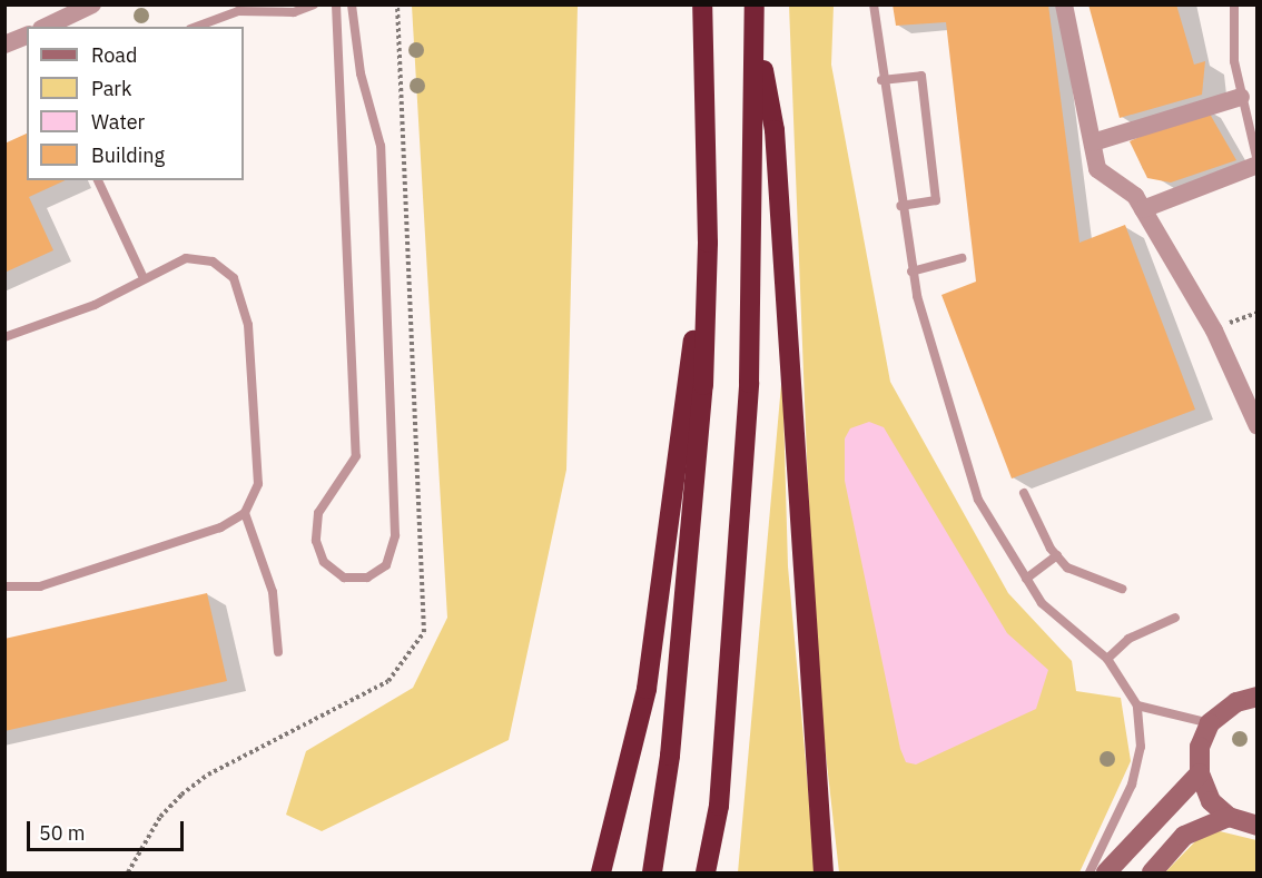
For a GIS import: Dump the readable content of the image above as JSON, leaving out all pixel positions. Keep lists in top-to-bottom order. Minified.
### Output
{"legend":["Road","Park","Water","Building"],"scale_bar":"50 m"}
